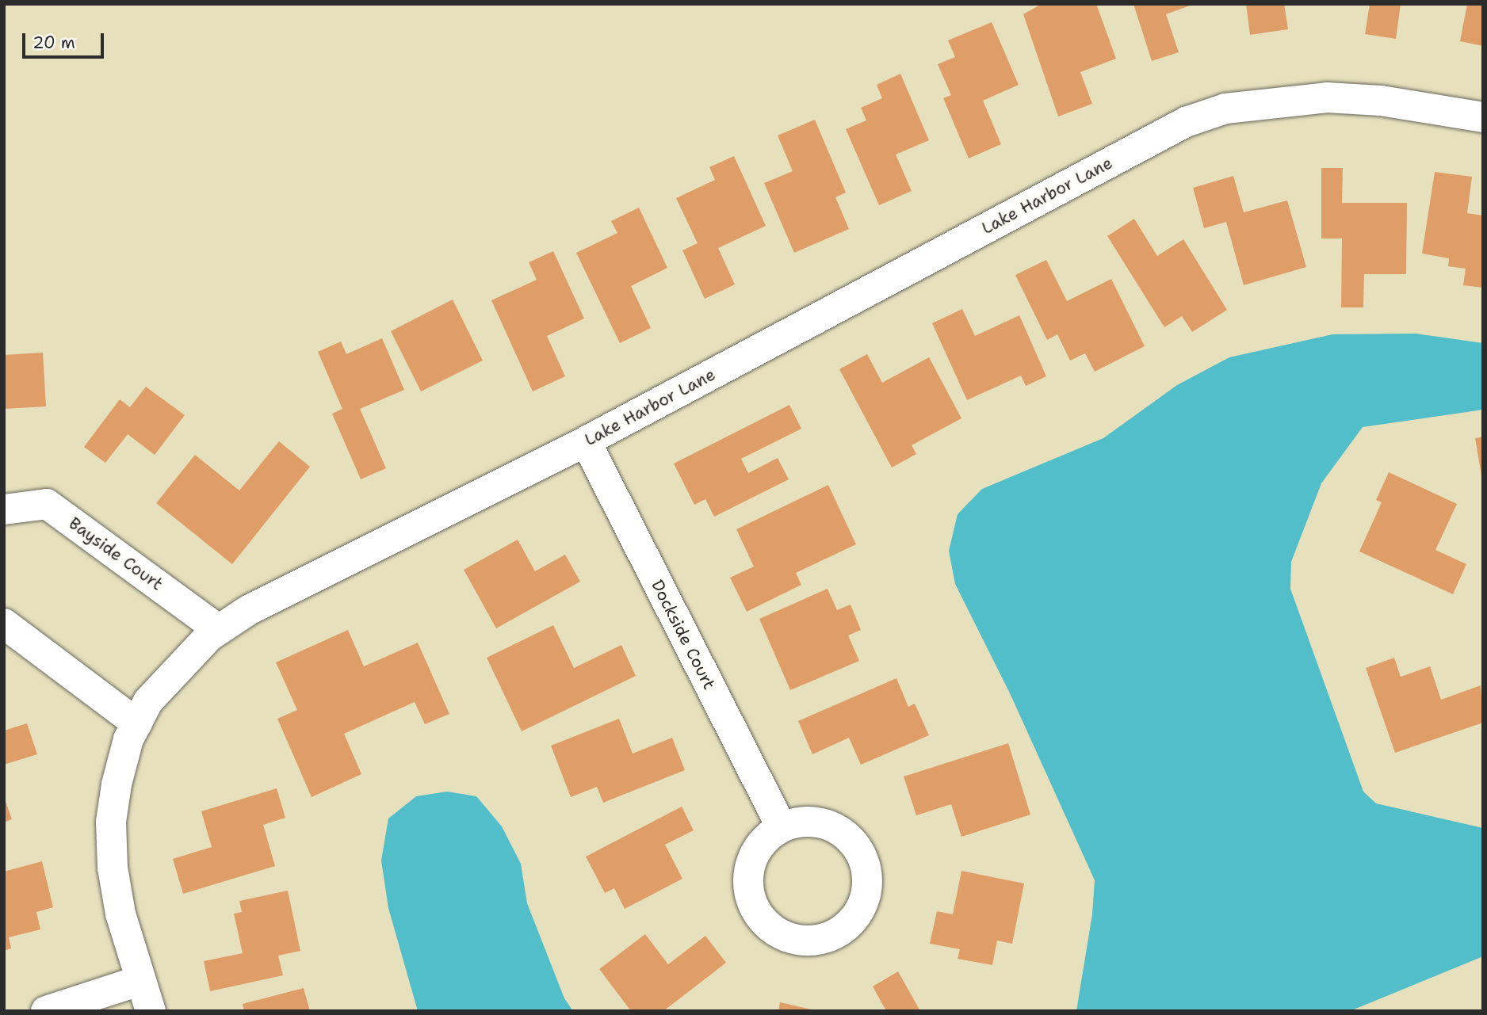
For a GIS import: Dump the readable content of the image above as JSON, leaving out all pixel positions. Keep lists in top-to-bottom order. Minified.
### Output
{"streets":{"street":["Lake Harbor Lane","Bayside Court","Dockside Court"]},"crossings":[["Lake Harbor Lane","Bayside Court"],["Lake Harbor Lane","Dockside Court"]],"scale_bar":"20 m"}
